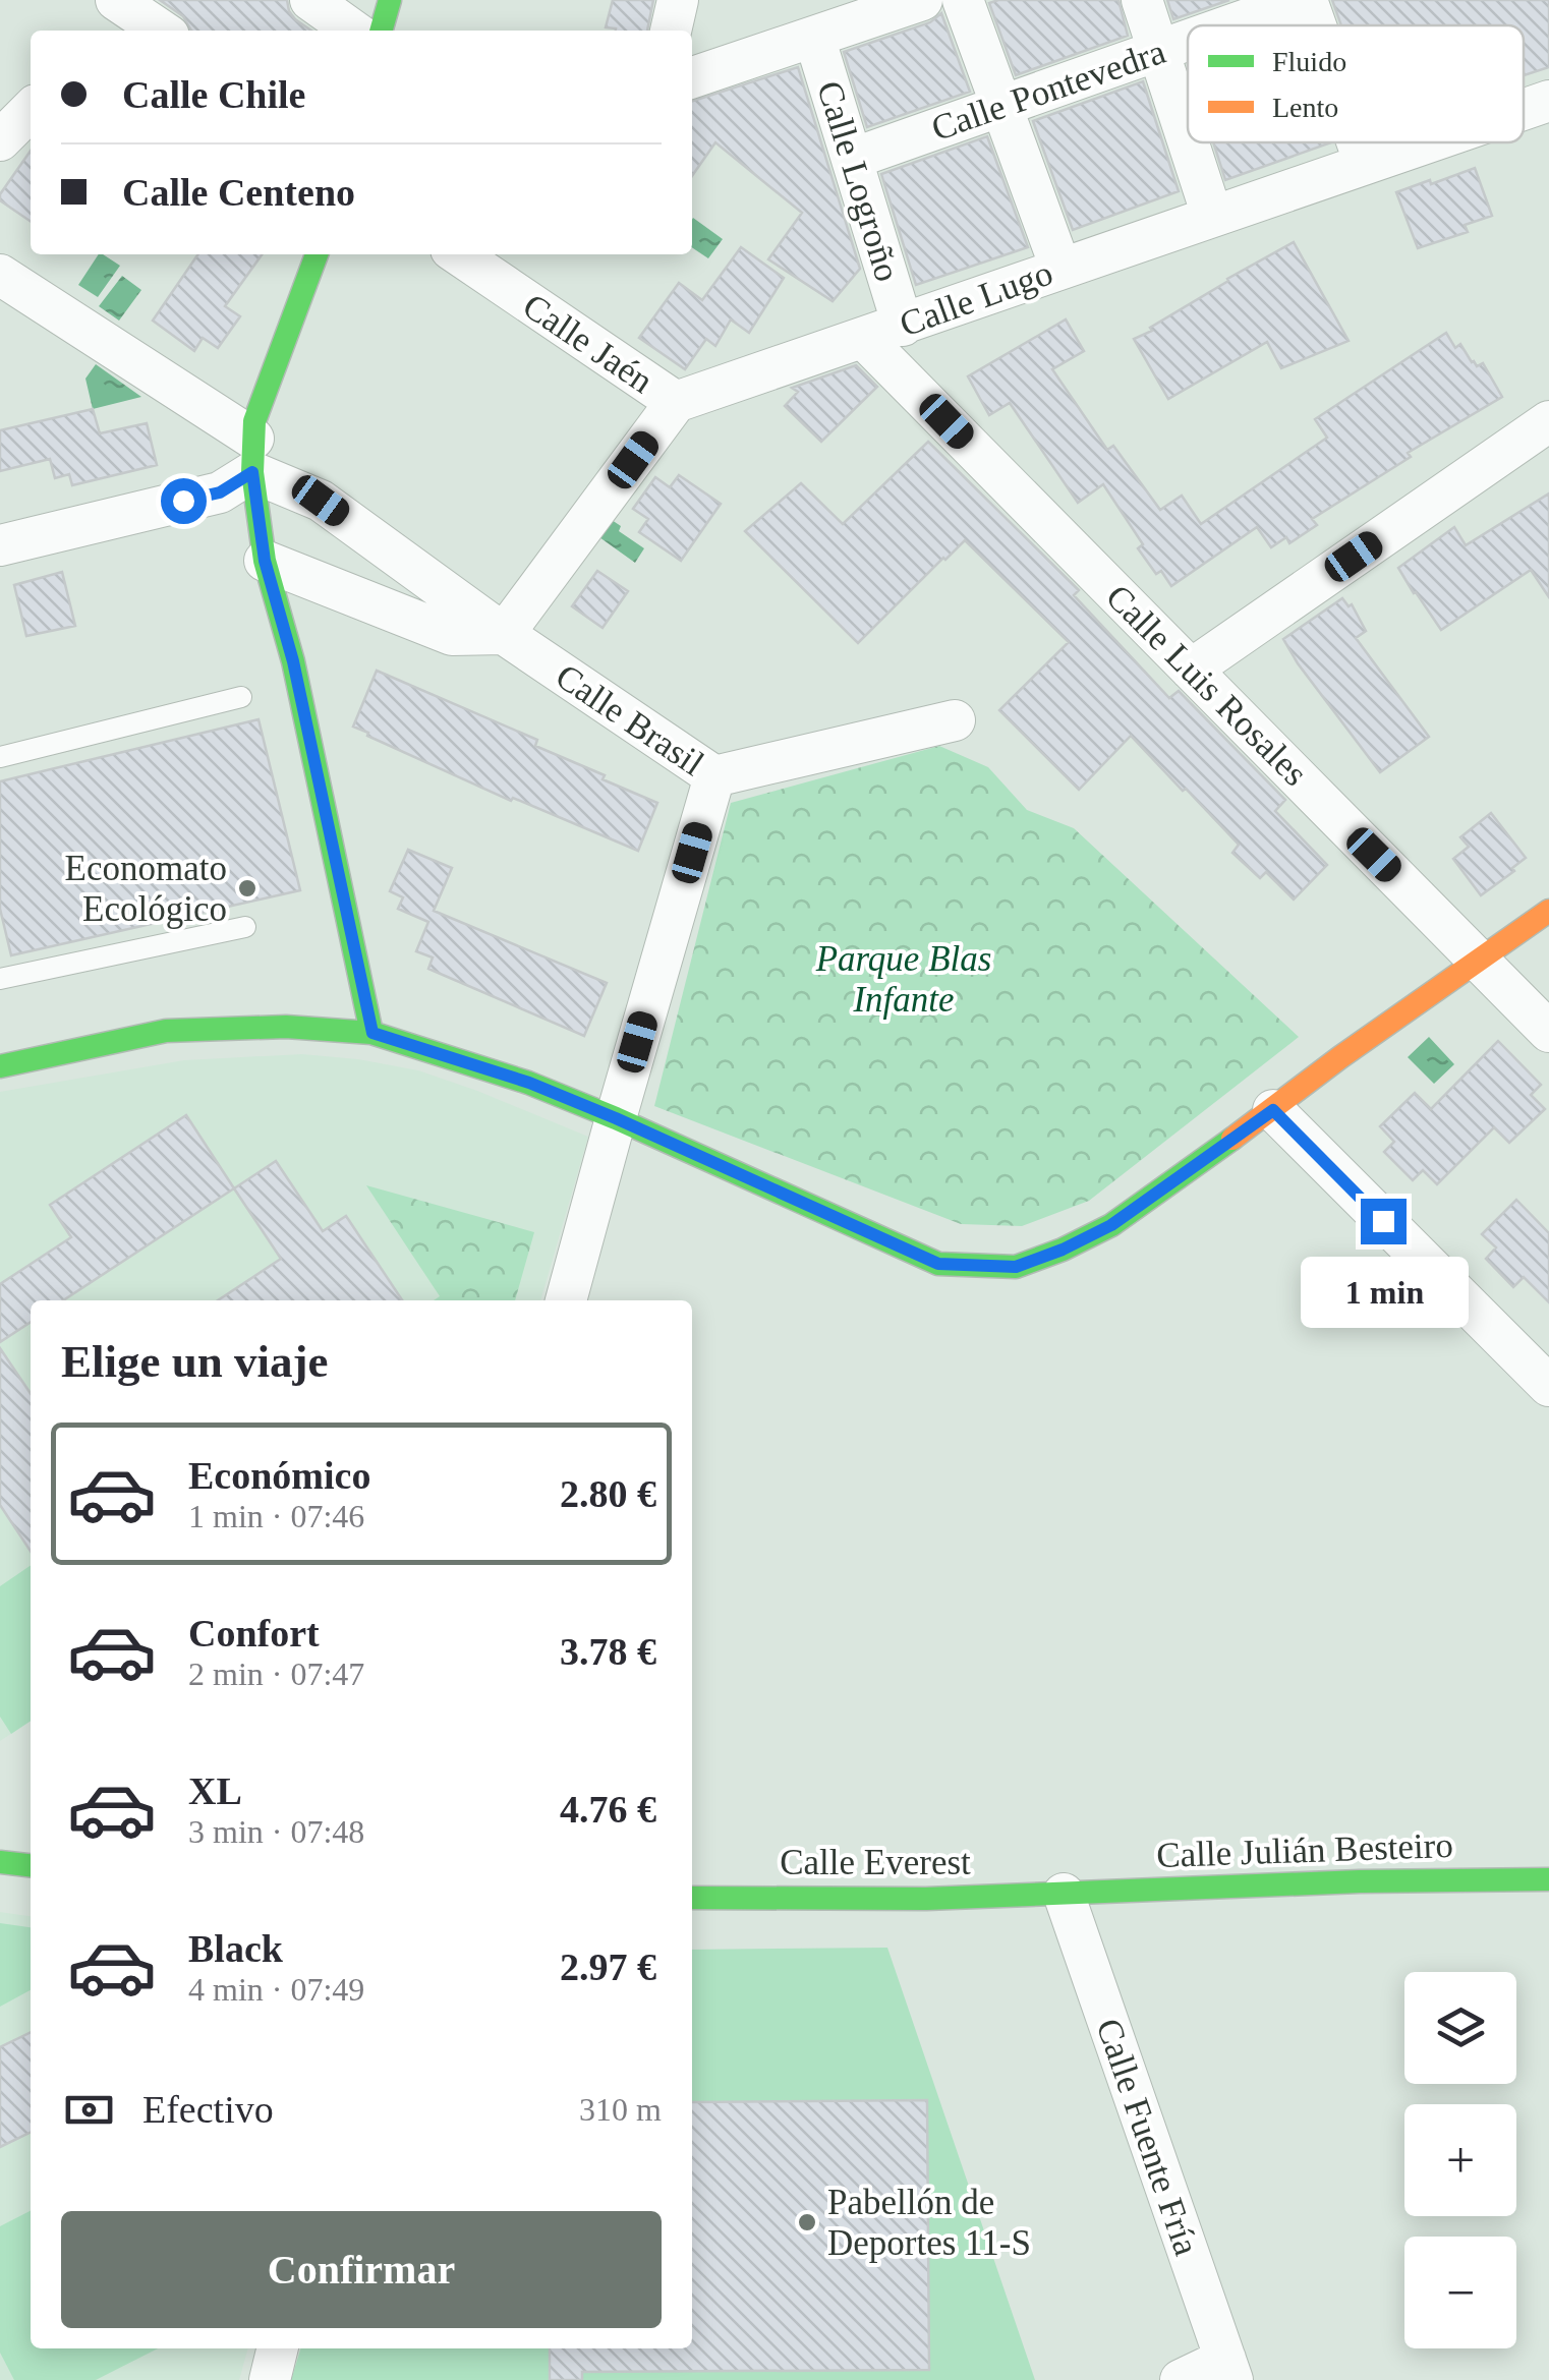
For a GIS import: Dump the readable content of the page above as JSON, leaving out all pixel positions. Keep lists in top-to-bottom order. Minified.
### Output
{"streets":{"street":["Calle Pontevedra","Calle Logroño","Calle Lugo","Calle Jaén","Calle Luis Rosales","Calle Brasil","Calle Julián Besteiro","Calle Everest","Calle Fuente Fría"]},"crossings":[["Calle Pontevedra","Calle Logroño"],["Calle Logroño","Calle Lugo"],["Calle Lugo","Calle Jaén"],["Calle Lugo","Calle Luis Rosales"],["Calle Julián Besteiro","Calle Everest"],["Calle Julián Besteiro","Calle Fuente Fría"],["Calle Everest","Calle Fuente Fría"]],"parks":["Parque Blas Infante"],"places":["Economato Ecológico","Pabellón de Deportes 11-S"],"legend":["Fluido","Lento"],"page":{"banner":["Calle Chile","Calle Centeno"],"bubble":"1 min","heading":"Elige un viaje","list":[{"name":"Económico","note":"1 min · 07:46","value":"2.80 €"},{"name":"Confort","note":"2 min · 07:47","value":"3.78 €"},{"name":"XL","note":"3 min · 07:48","value":"4.76 €"},{"name":"Black","note":"4 min · 07:49","value":"2.97 €"}],"map_buttons":["+","−"],"pay":["Efectivo","310 m"],"buttons":"Confirmar"}}
